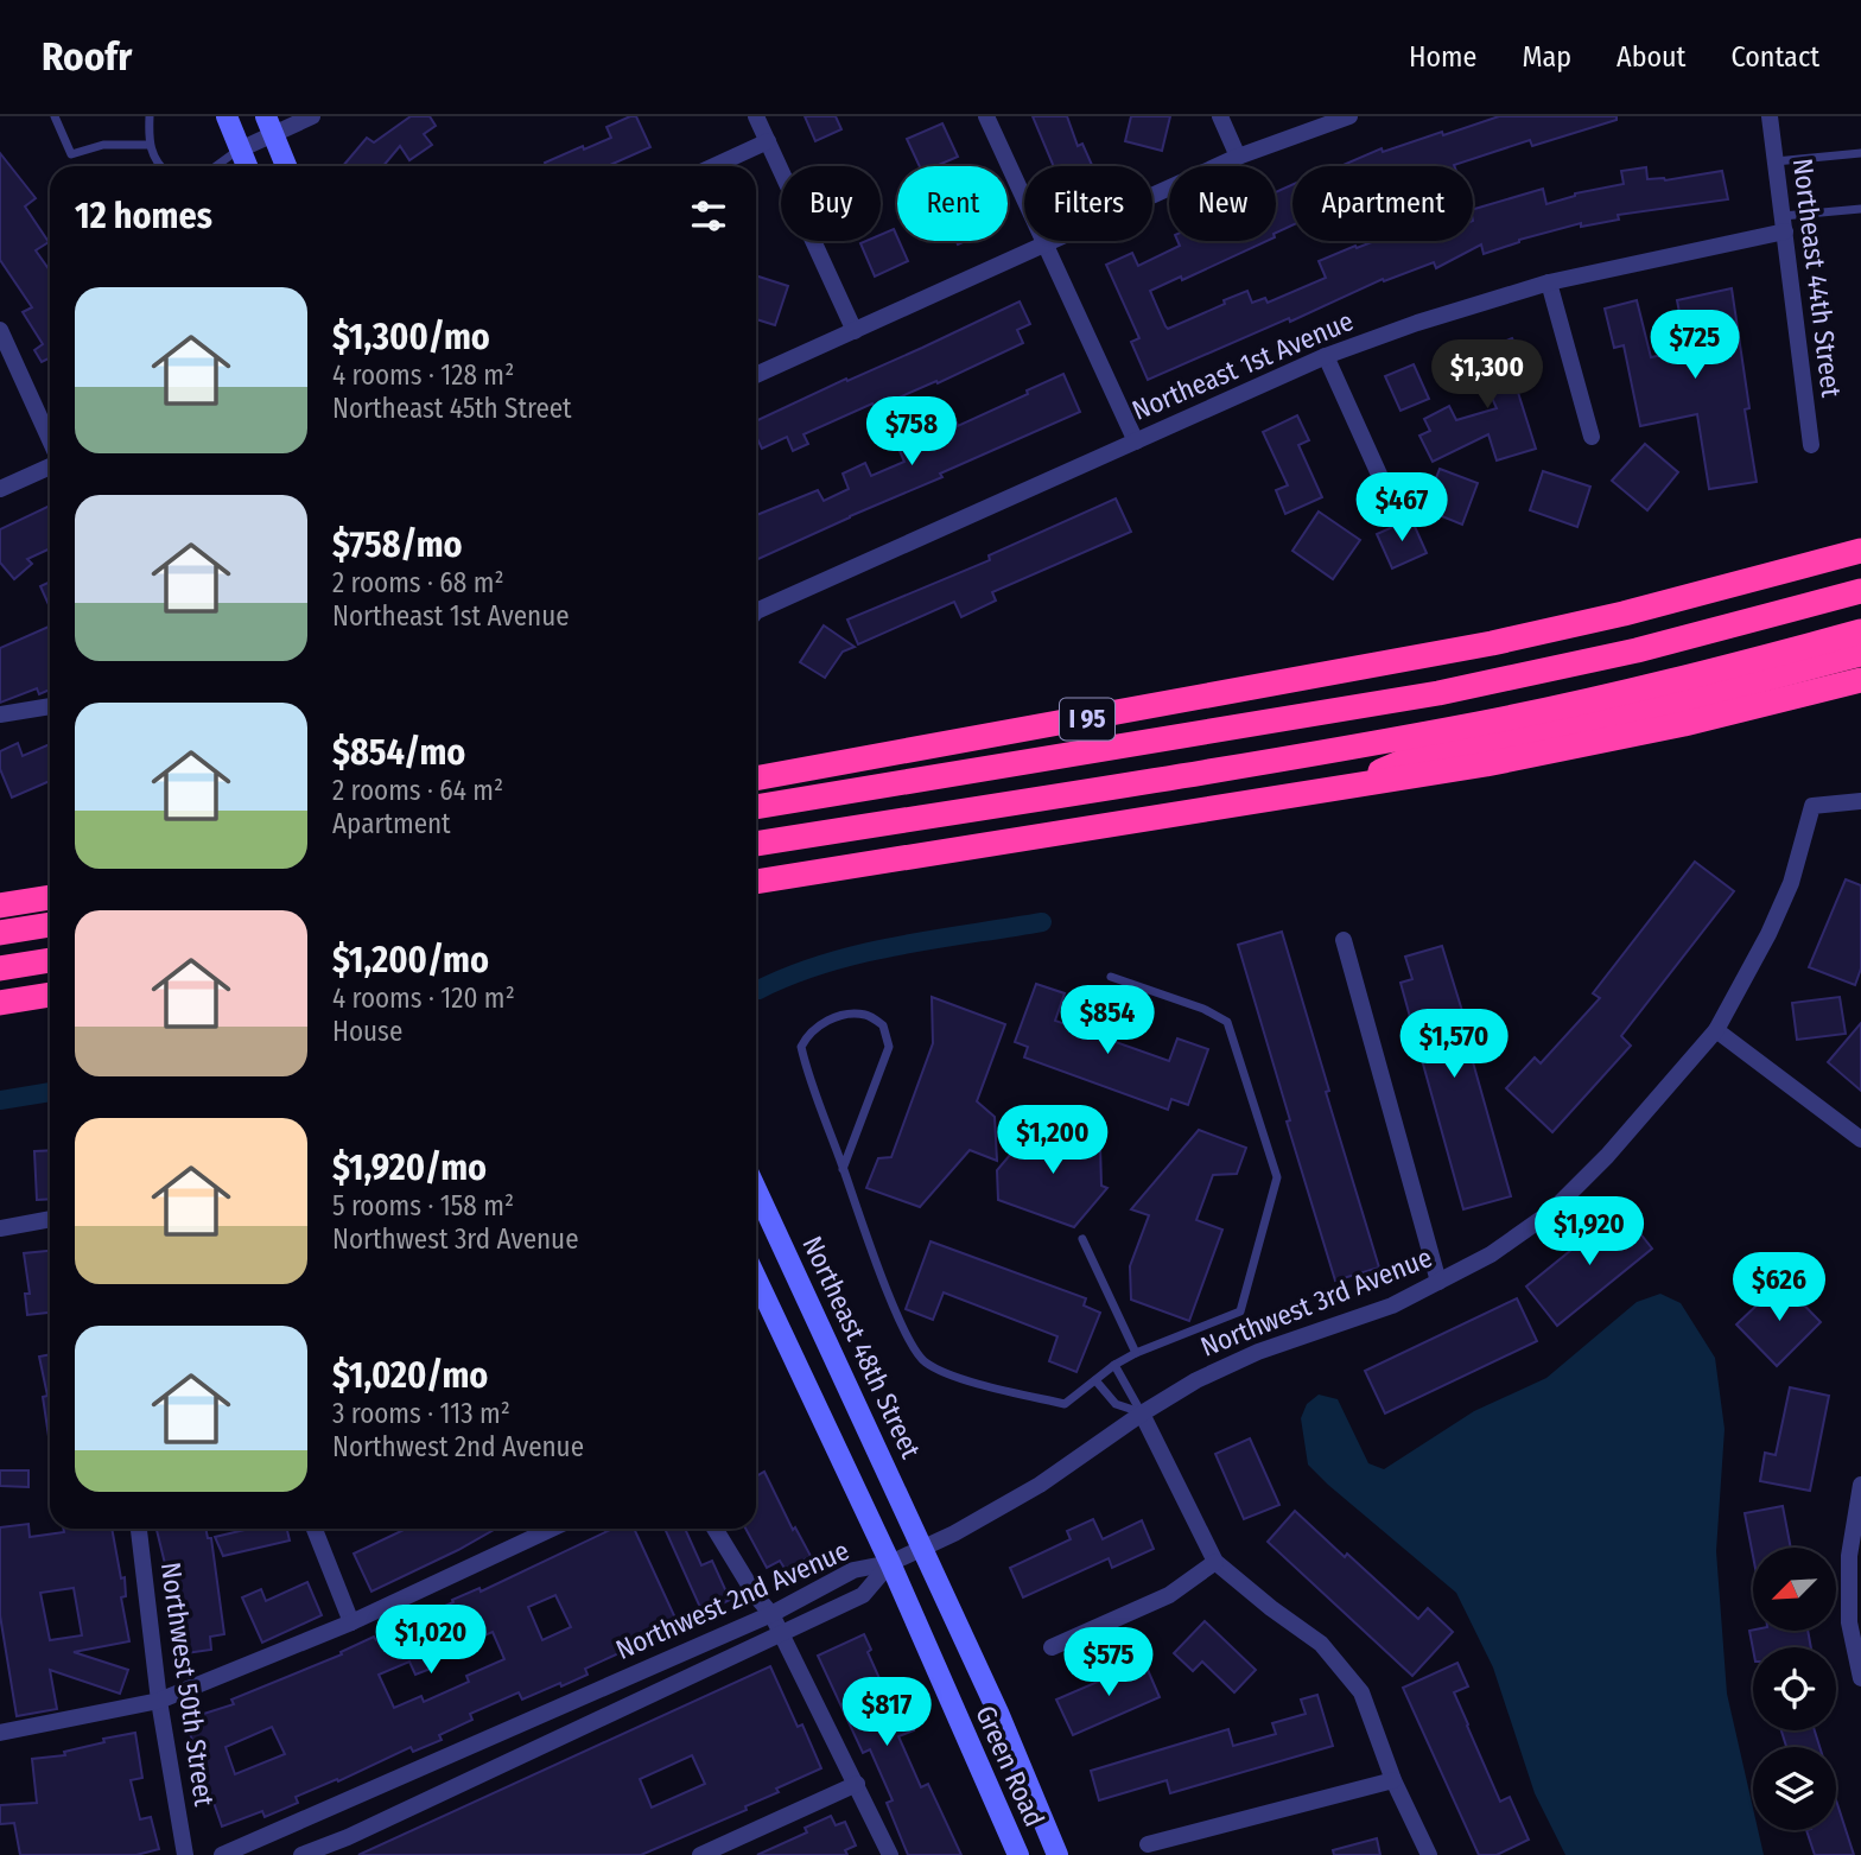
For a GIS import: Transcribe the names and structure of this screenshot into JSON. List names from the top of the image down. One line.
{"streets":{"highway":["I 95"],"main road":["Northeast 48th Street","Green Road"],"street":["Northeast 44th Street","Northeast 1st Avenue","Northwest 3rd Avenue","Northwest 2nd Avenue","Northwest 50th Street"]},"crossings":[["Northeast 44th Street","Northeast 1st Avenue"],["Northwest 3rd Avenue","Northeast 48th Street"],["Northwest 3rd Avenue","Northwest 2nd Avenue"],["Northwest 3rd Avenue","Green Road"],["Northeast 48th Street","Green Road"],["Northwest 2nd Avenue","Green Road"]],"north":"bottom left","page":{"header":"Roofr","nav":["Home","Map","About","Contact"],"chip":["Buy","Rent","Filters","New","Apartment"],"heading":"12 homes","list":[{"name":"$1,300/mo","note":"4 rooms · 128 m² · Northeast 45th Street"},{"name":"$758/mo","note":"2 rooms · 68 m² · Northeast 1st Avenue"},{"name":"$854/mo","note":"2 rooms · 64 m² · Apartment"},{"name":"$1,200/mo","note":"4 rooms · 120 m² · House"},{"name":"$1,920/mo","note":"5 rooms · 158 m² · Northwest 3rd Avenue"},{"name":"$1,020/mo","note":"3 rooms · 113 m² · Northwest 2nd Avenue"}],"price":["$725","$1,300","$758","$467","$854","$1,570","$1,200","$1,920","$626","$1,020","$575","$817"]}}
